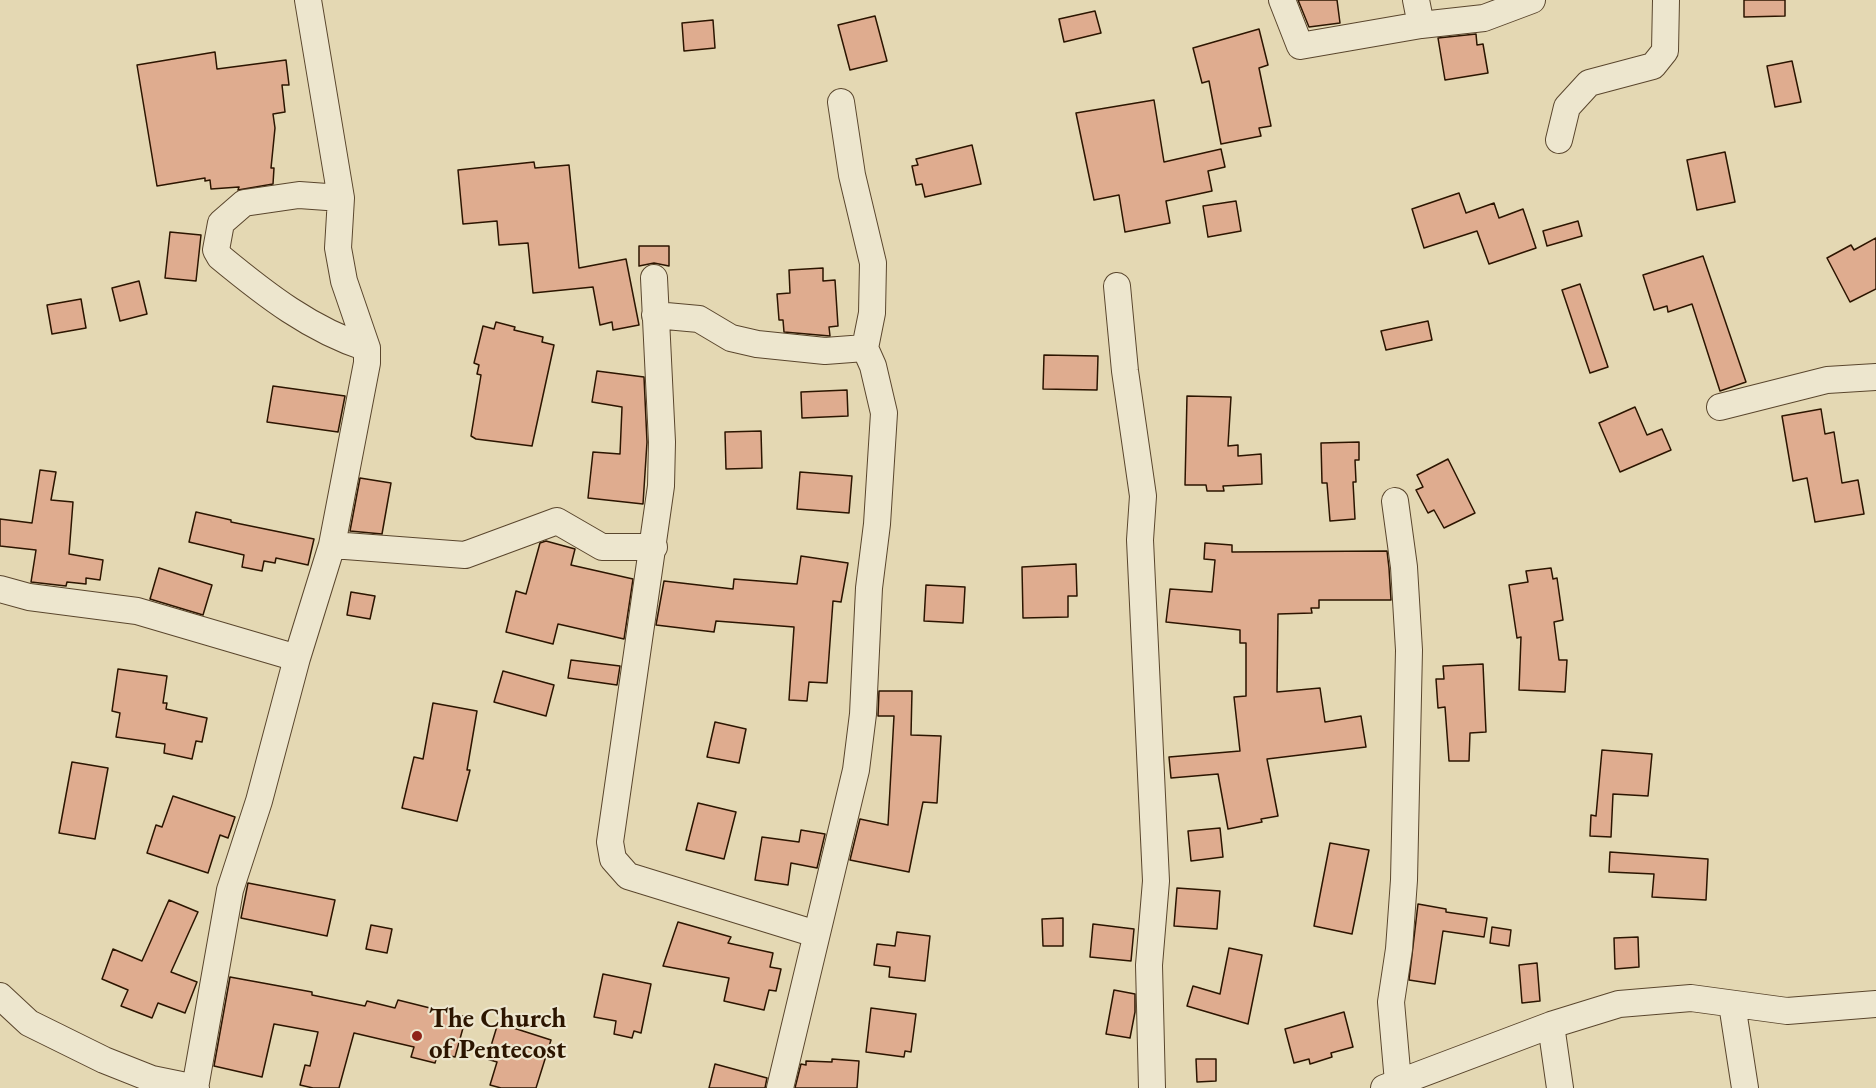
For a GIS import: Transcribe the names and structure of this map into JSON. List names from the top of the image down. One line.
{"places":["The Church of Pentecost"]}
